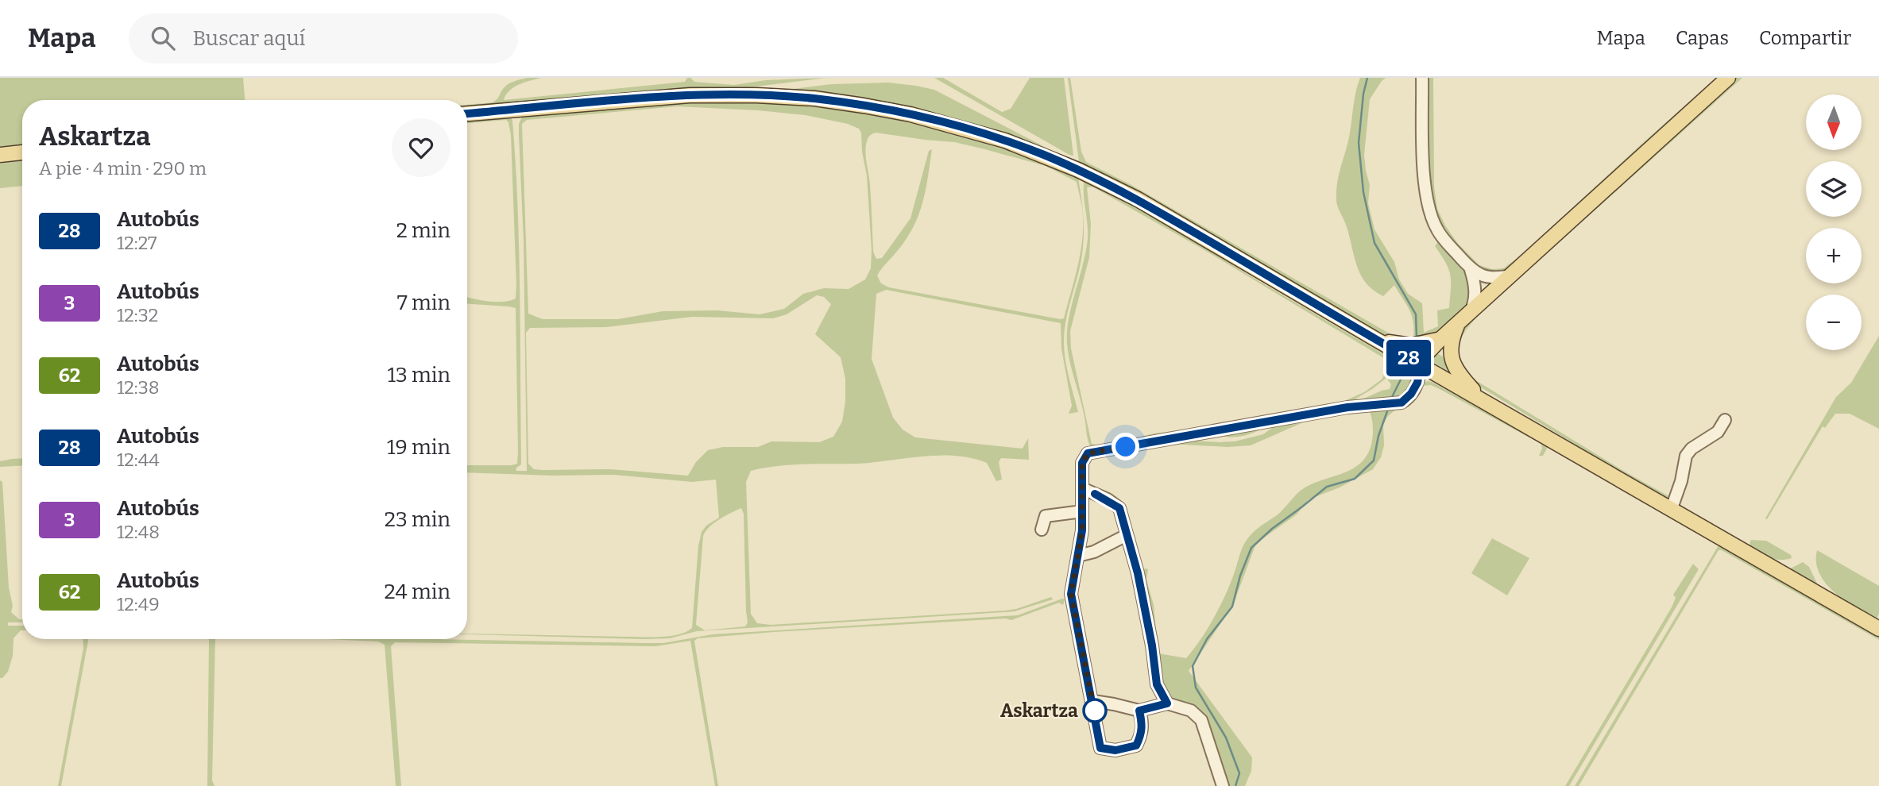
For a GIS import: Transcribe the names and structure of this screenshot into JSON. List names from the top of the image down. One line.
{"places":["Askartza"],"lines":["bus line 28"],"north":"bottom","page":{"header":"Mapa","search":"Buscar aquí","nav":["Mapa","Capas","Compartir"],"on_map":"28","map_buttons":["+","−"],"heading":["Askartza","A pie · 4 min · 290 m"],"list":[{"mark":"28","name":"Autobús","note":"12:27","value":"2 min"},{"mark":"3","name":"Autobús","note":"12:32","value":"7 min"},{"mark":"62","name":"Autobús","note":"12:38","value":"13 min"},{"mark":"28","name":"Autobús","note":"12:44","value":"19 min"},{"mark":"3","name":"Autobús","note":"12:48","value":"23 min"},{"mark":"62","name":"Autobús","note":"12:49","value":"24 min"}]}}
